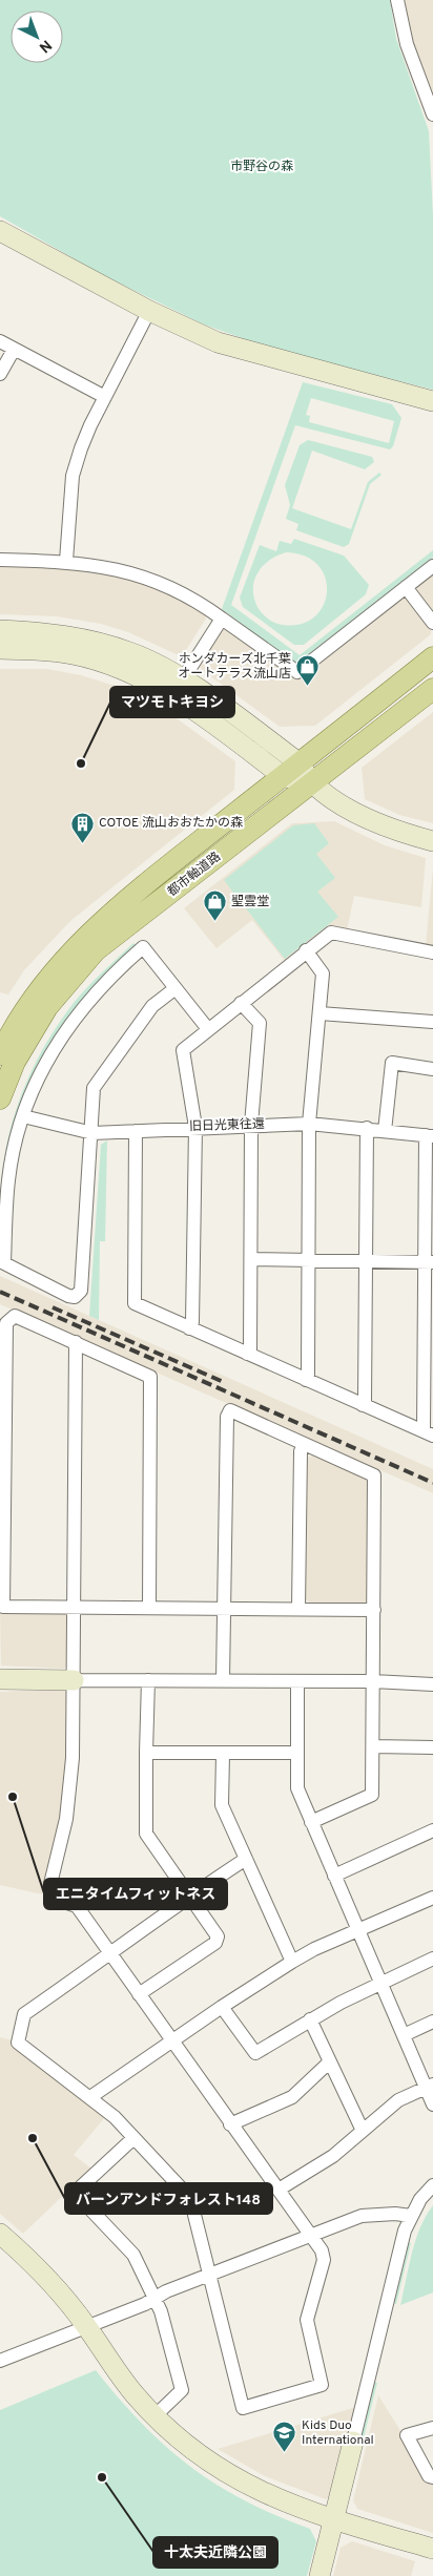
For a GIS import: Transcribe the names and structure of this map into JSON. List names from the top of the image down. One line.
{"streets":{"main road":["都市軸道路"],"street":["旧日光東往還"]},"parks":["市野谷の森"],"places":{"shop":["ホンダカーズ北千葉 オートテラス流山店","聖雲堂"],"other":["マツモトキヨシ","エニタイムフィットネス","バーンアンドフォレスト148","十太夫近隣公園"],"building":["COTOE 流山おおたかの森"],"school or university":["Kids Duo International"]},"north":"bottom right"}
